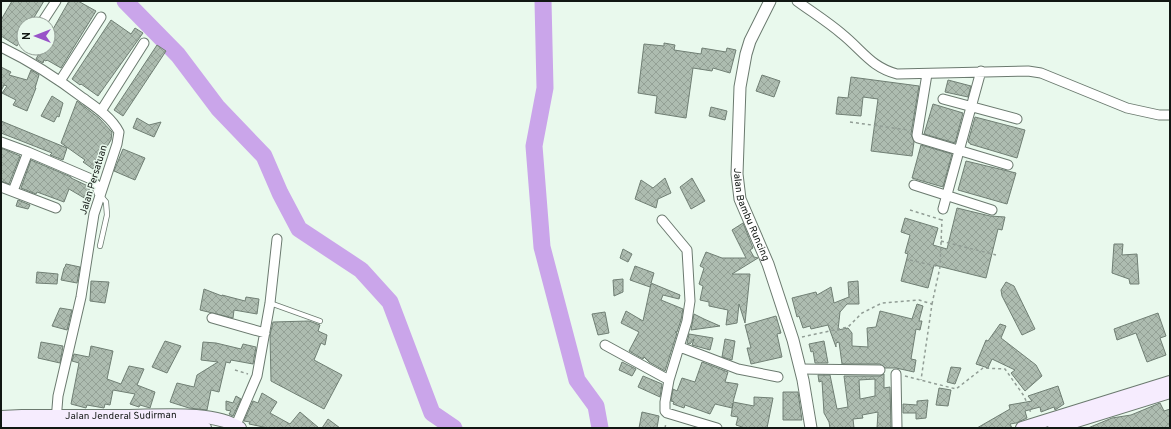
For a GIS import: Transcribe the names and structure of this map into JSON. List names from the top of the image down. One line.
{"streets":{"main road":["Jalan Jenderal Sudirman"],"street":["Jalan Persatuan","Jalan Bambu Runcing"]},"crossings":[["Jalan Persatuan","Jalan Jenderal Sudirman"]],"north":"left"}
